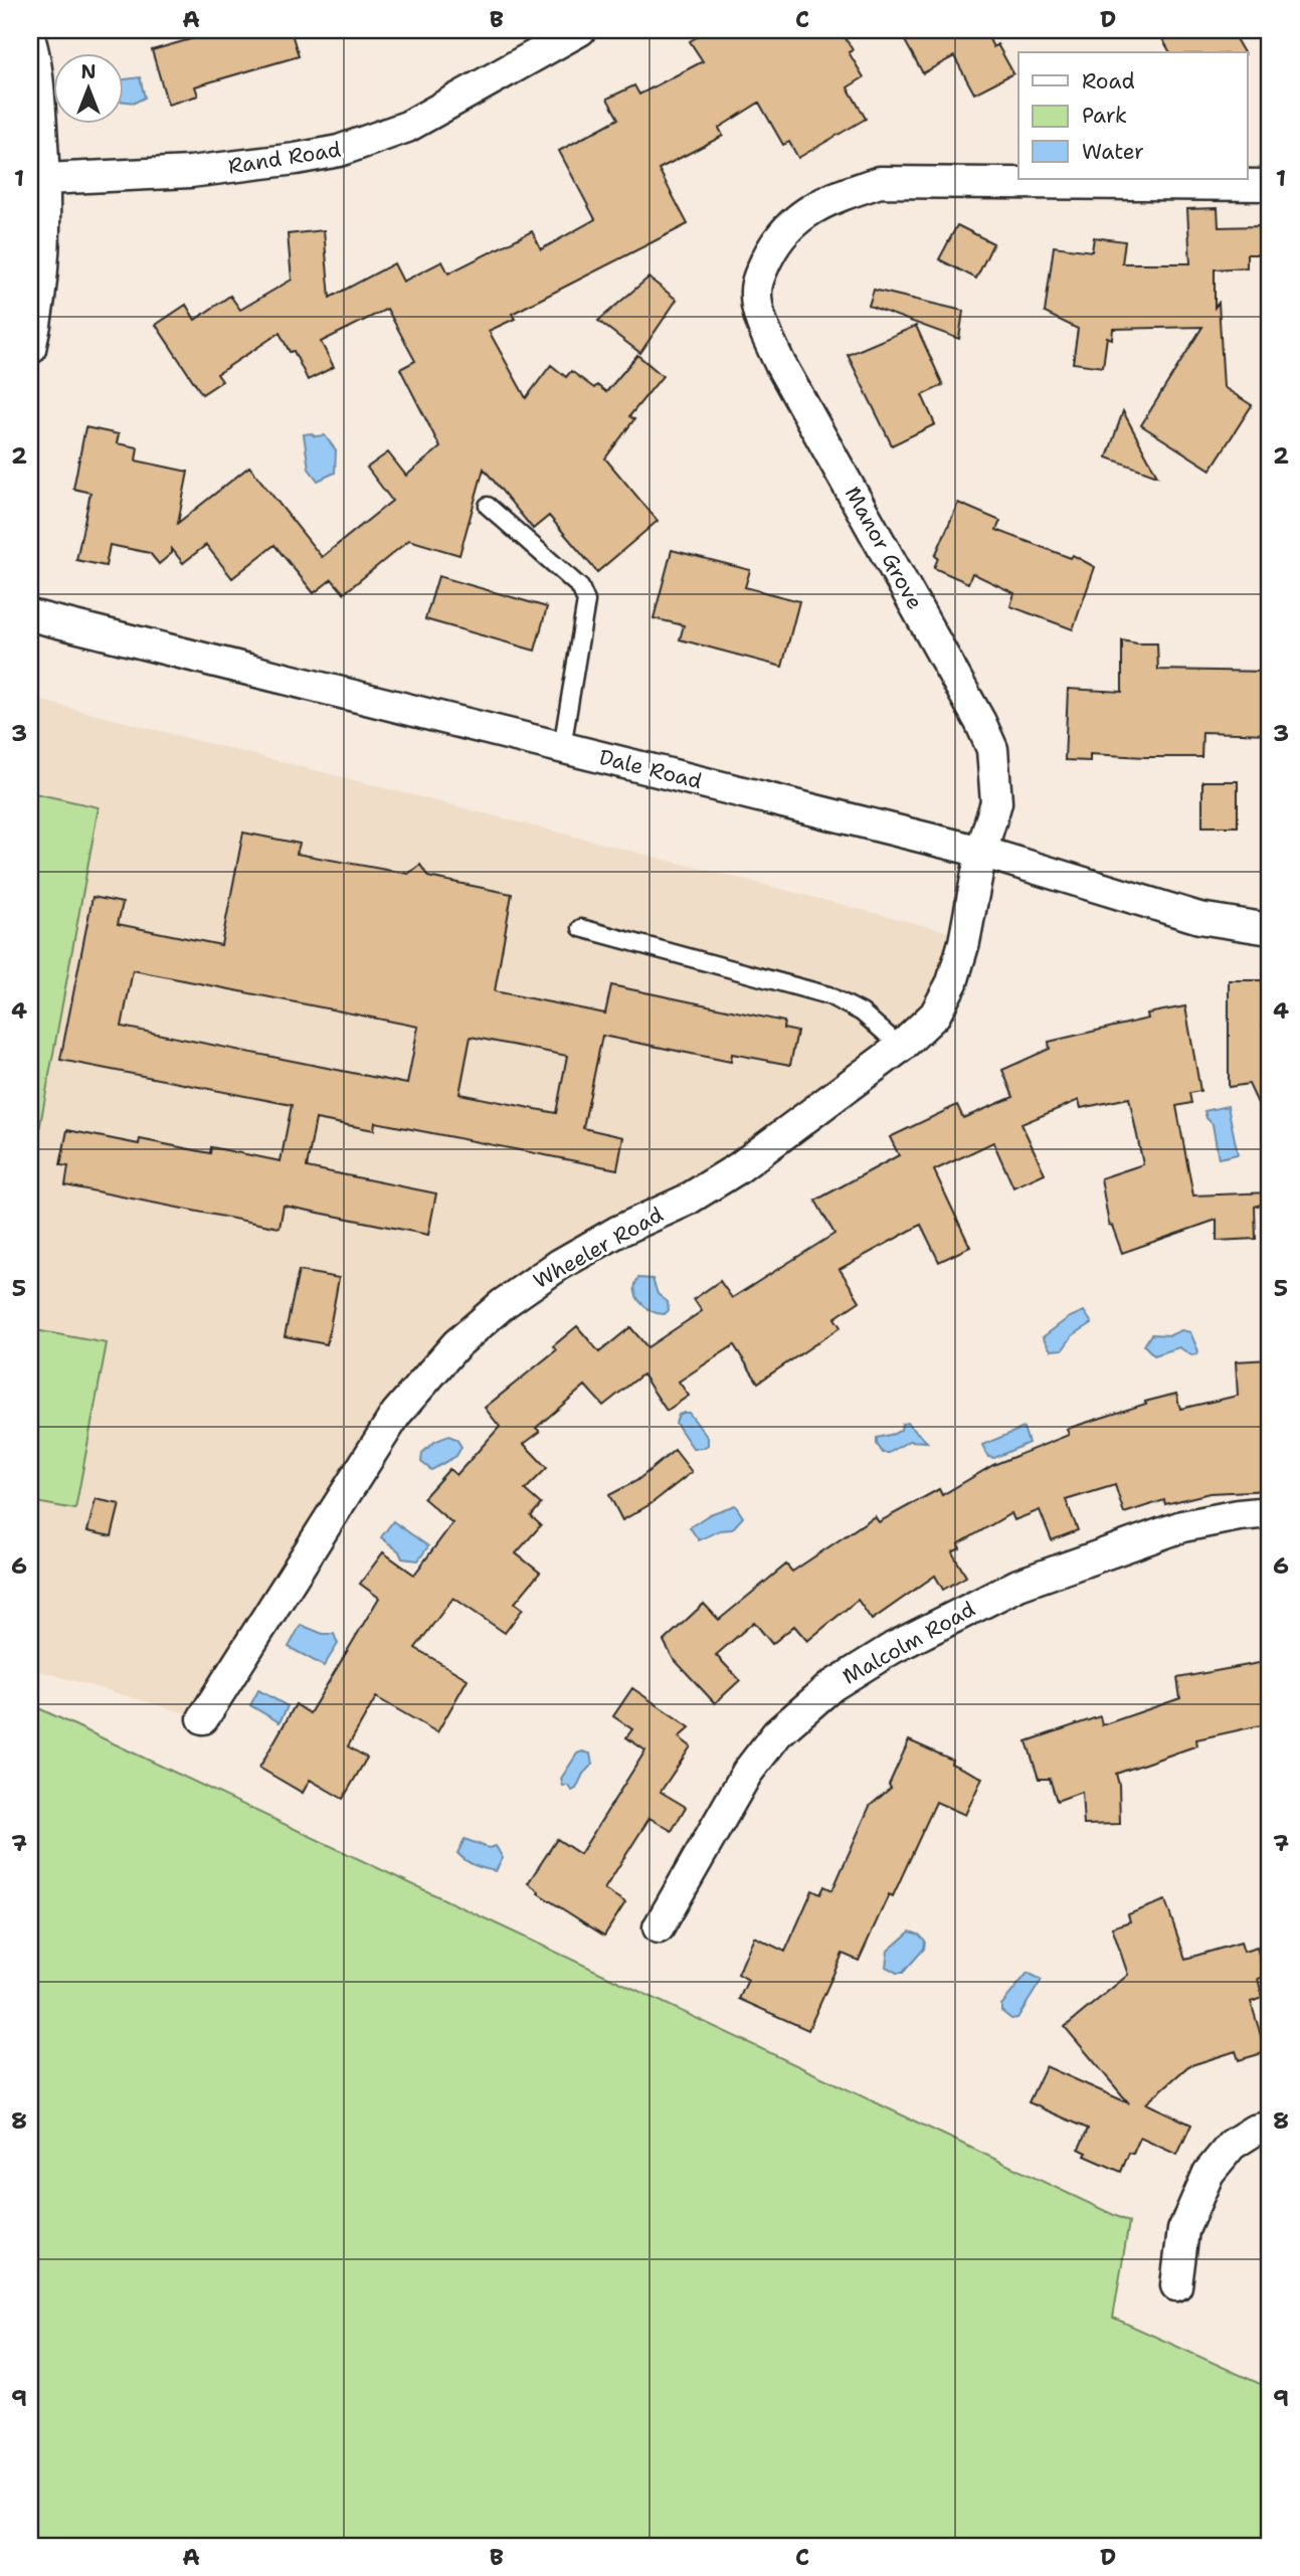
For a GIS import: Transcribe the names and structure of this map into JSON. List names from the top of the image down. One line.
{"streets":{"street":["Rand Road","Manor Grove","Dale Road","Wheeler Road","Malcolm Road"]},"crossings":[["Manor Grove","Dale Road"],["Manor Grove","Wheeler Road"],["Dale Road","Wheeler Road"]],"legend":["Road","Park","Water"],"north":"top","grid":{"columns":["A","B","C","D"],"rows":["1","2","3","4","5","6","7","8","9"]}}
